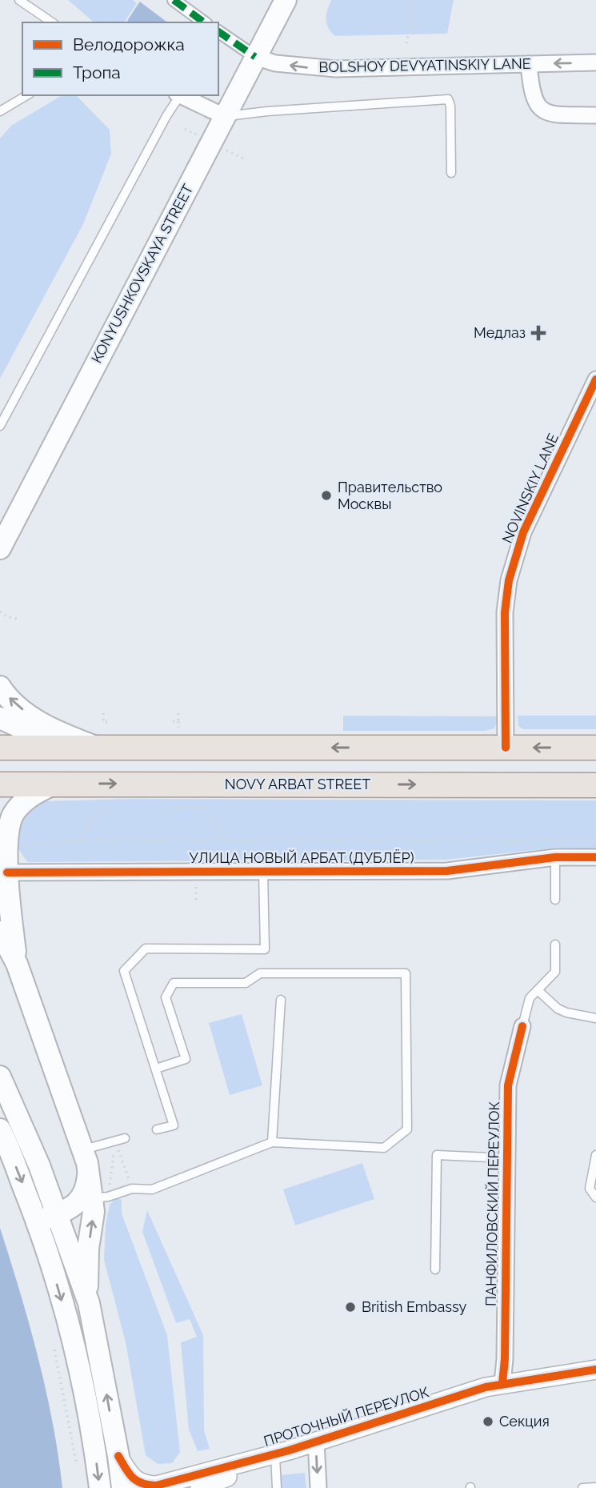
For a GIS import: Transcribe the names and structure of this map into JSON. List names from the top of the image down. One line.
{"streets":{"main road":["KONYUSHKOVSKAYA STREET","NOVY ARBAT STREET"],"street":["BOLSHOY DEVYATINSKIY LANE","NOVINSKIY LANE","УЛИЦА НОВЫЙ АРБАТ (ДУБЛЁР)","ПАНФИЛОВСКИЙ ПЕРЕУЛОК","ПРОТОЧНЫЙ ПЕРЕУЛОК"]},"crossings":[["BOLSHOY DEVYATINSKIY LANE","KONYUSHKOVSKAYA STREET"],["ПАНФИЛОВСКИЙ ПЕРЕУЛОК","ПРОТОЧНЫЙ ПЕРЕУЛОК"]],"one_way":["BOLSHOY DEVYATINSKIY LANE"],"places":{"health":["Медлаз"],"other":["Правительство Москвы","British Embassy","Секция"]},"legend":["Велодорожка","Тропа"]}
